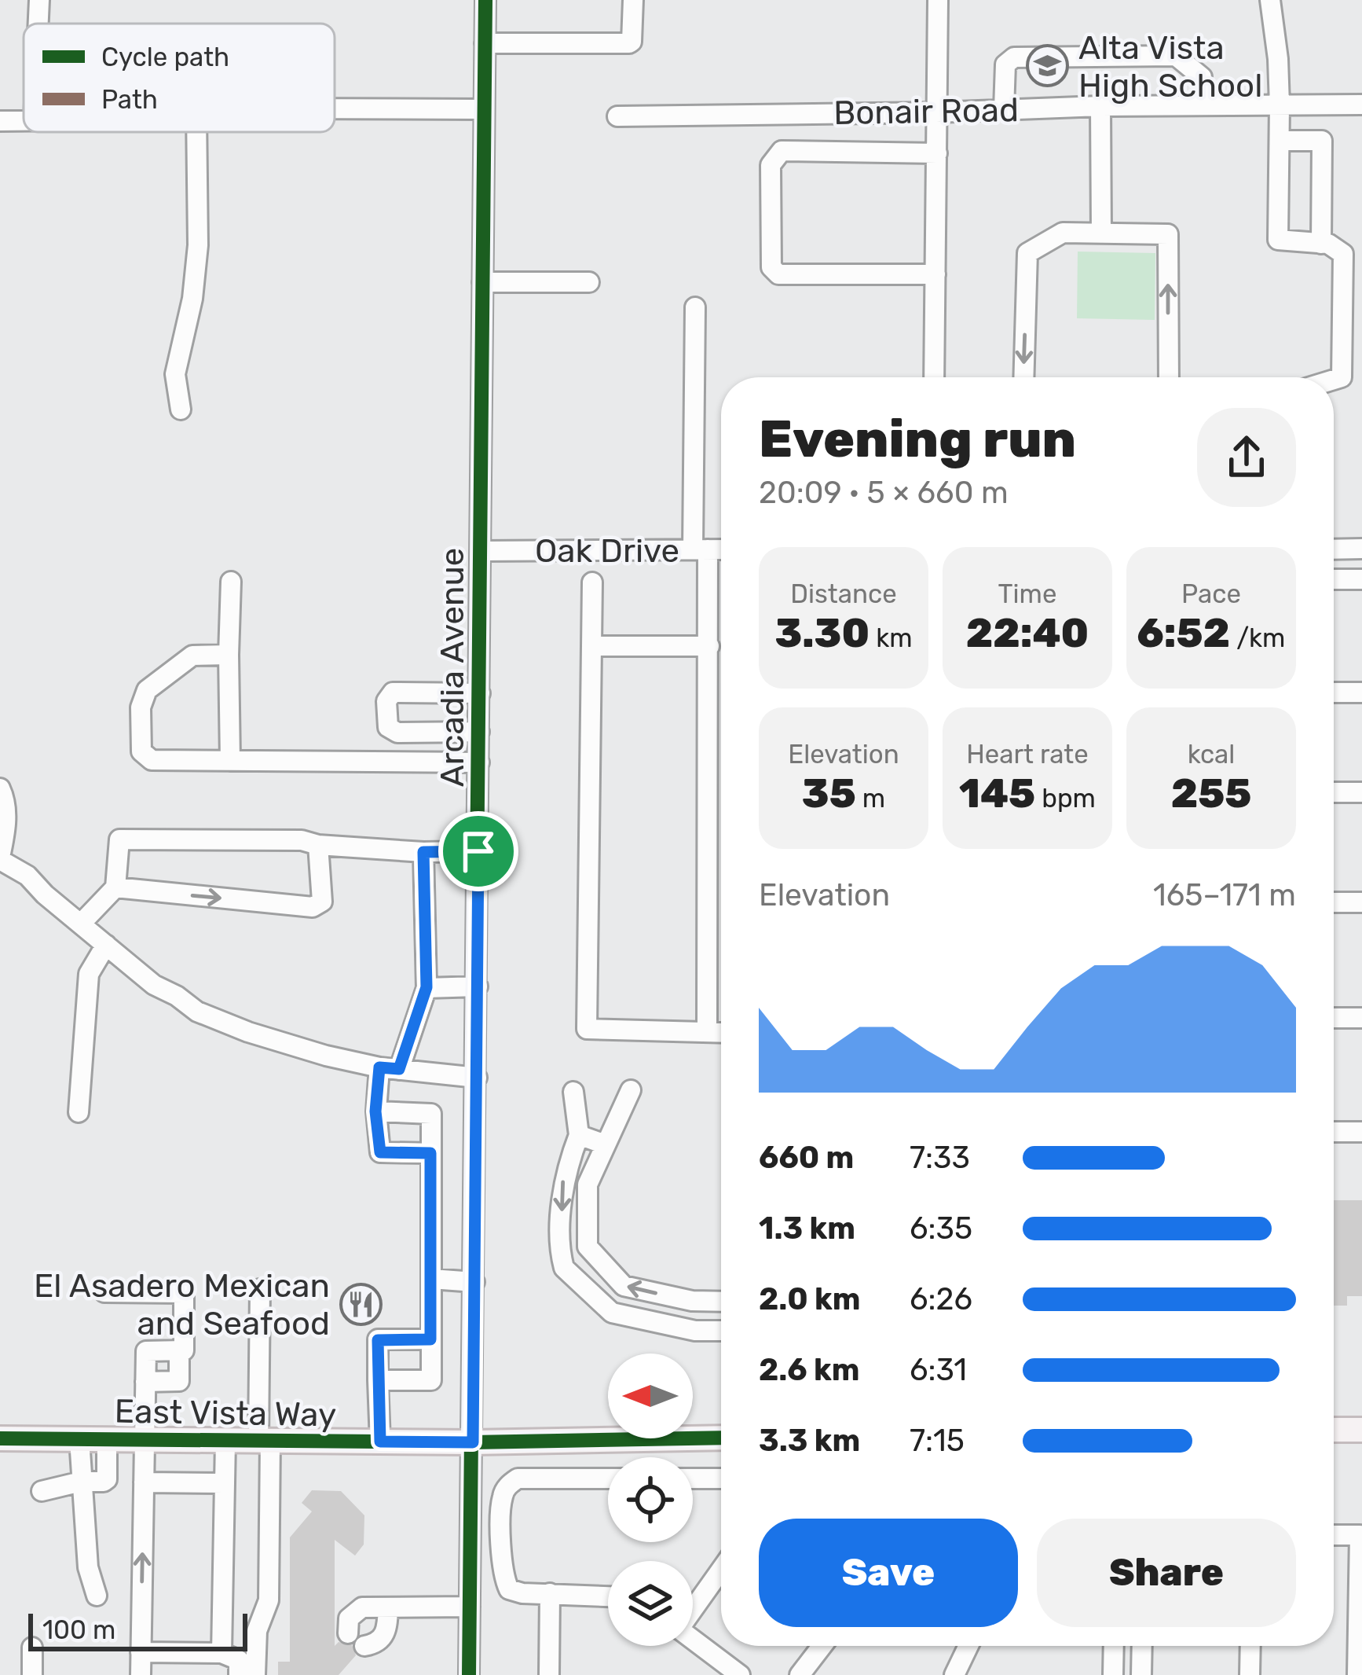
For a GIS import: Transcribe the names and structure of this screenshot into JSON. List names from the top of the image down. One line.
{"streets":{"main road":["East Vista Way"],"street":["Bonair Road","Oak Drive","Arcadia Avenue"]},"crossings":[["Oak Drive","Arcadia Avenue"],["Arcadia Avenue","East Vista Way"]],"places":{"school or university":["Alta Vista High School"],"restaurant":["El Asadero Mexican and Seafood"]},"legend":["Cycle path","Path"],"scale_bar":"100 m","north":"left","page":{"heading":["Evening run","20:09 · 5 × 660 m"],"stats":[["Distance","3.30 km"],["Time","22:40"],["Pace","6:52 /km"],["Elevation","35 m"],["Heart rate","145 bpm"],["kcal","255"]],"chart":["Elevation","165–171 m"],"list":[{"name":"660 m","note":"7:33"},{"name":"1.3 km","note":"6:35"},{"name":"2.0 km","note":"6:26"},{"name":"2.6 km","note":"6:31"},{"name":"3.3 km","note":"7:15"}],"buttons":["Save","Share"],"scale":"100 m"}}
